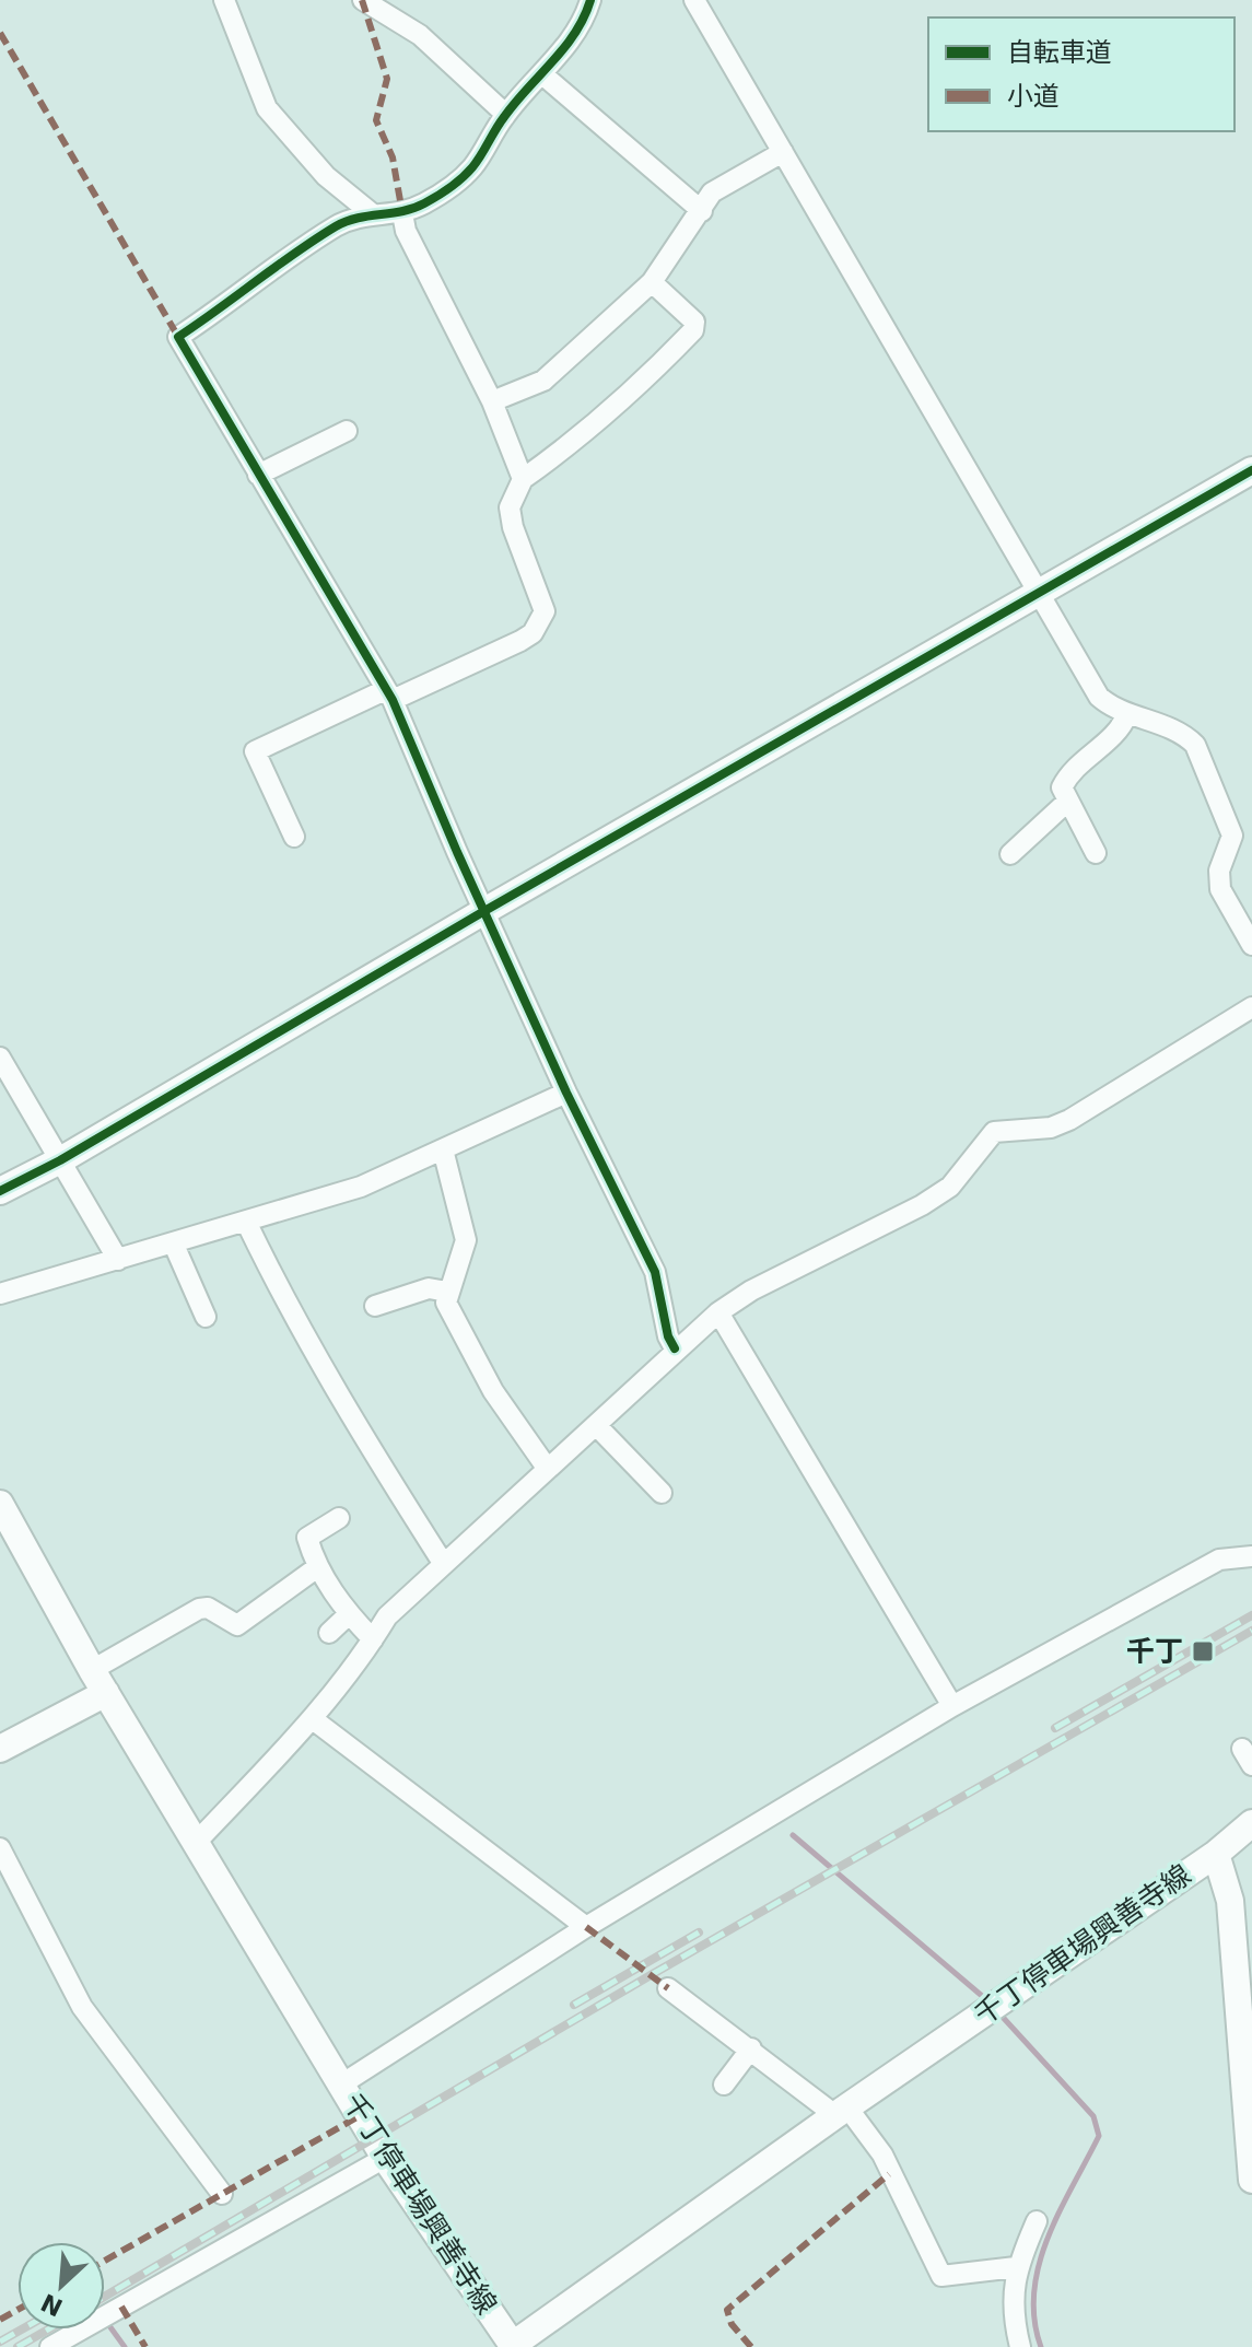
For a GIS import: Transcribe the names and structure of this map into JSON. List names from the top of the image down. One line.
{"streets":{"street":["千丁停車場興善寺線"]},"places":{"transit":["千丁"]},"legend":["自転車道","小道"],"north":"bottom left"}
